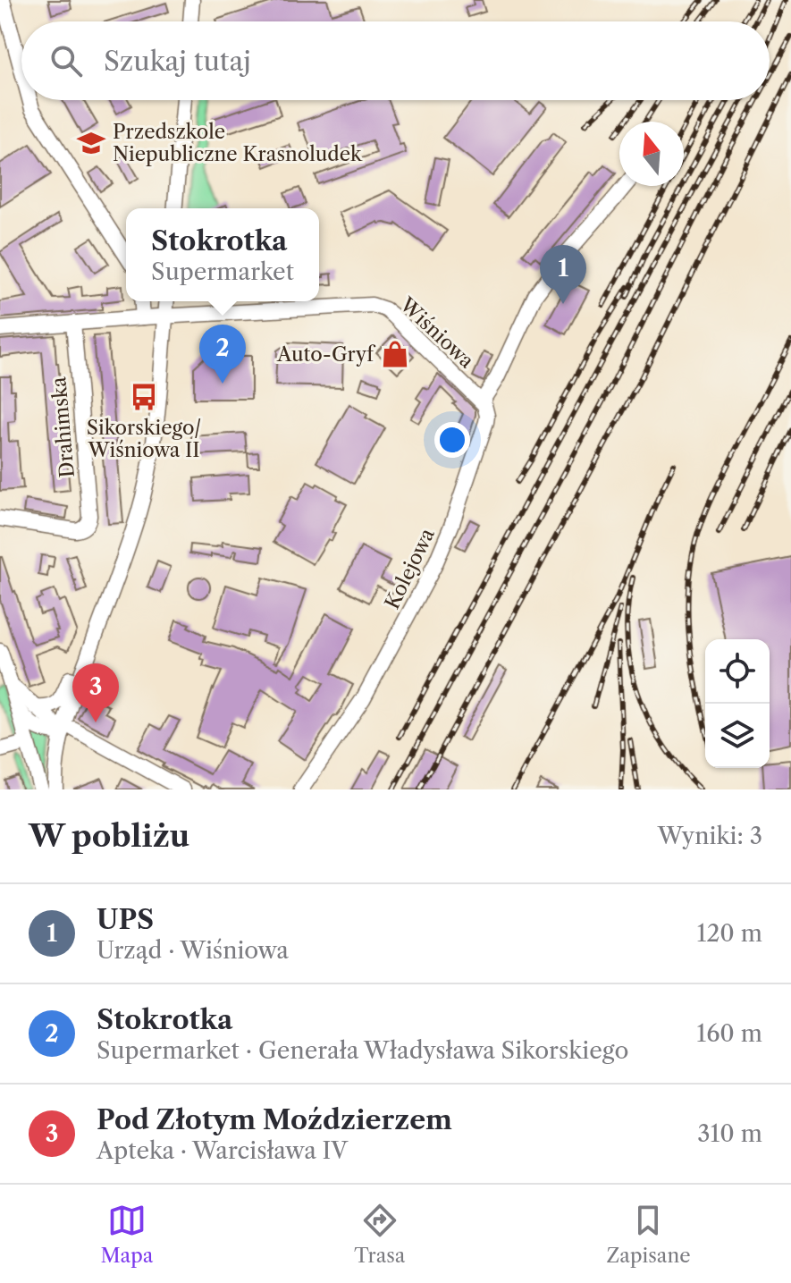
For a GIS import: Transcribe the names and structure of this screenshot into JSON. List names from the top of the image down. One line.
{"streets":{"street":["Wiśniowa","Drahimska","Kolejowa"]},"crossings":[["Wiśniowa","Drahimska"],["Wiśniowa","Kolejowa"]],"places":{"school or university":["Przedszkole Niepubliczne Krasnoludek"],"shop":["Auto-Gryf"],"bus stop":["Sikorskiego/ Wiśniowa II"]},"north":"top","page":{"search":"Szukaj tutaj","popup":["Stokrotka","Supermarket"],"pins":["1","2","3"],"heading":["W pobliżu","Wyniki: 3"],"list":[{"mark":"1","name":"UPS","note":"Urząd · Wiśniowa","value":"120 m"},{"mark":"2","name":"Stokrotka","note":"Supermarket · Generała Władysława Sikorskiego","value":"160 m"},{"mark":"3","name":"Pod Złotym Moździerzem","note":"Apteka · Warcisława IV","value":"310 m"}],"nav":["Mapa","Trasa","Zapisane"]}}
